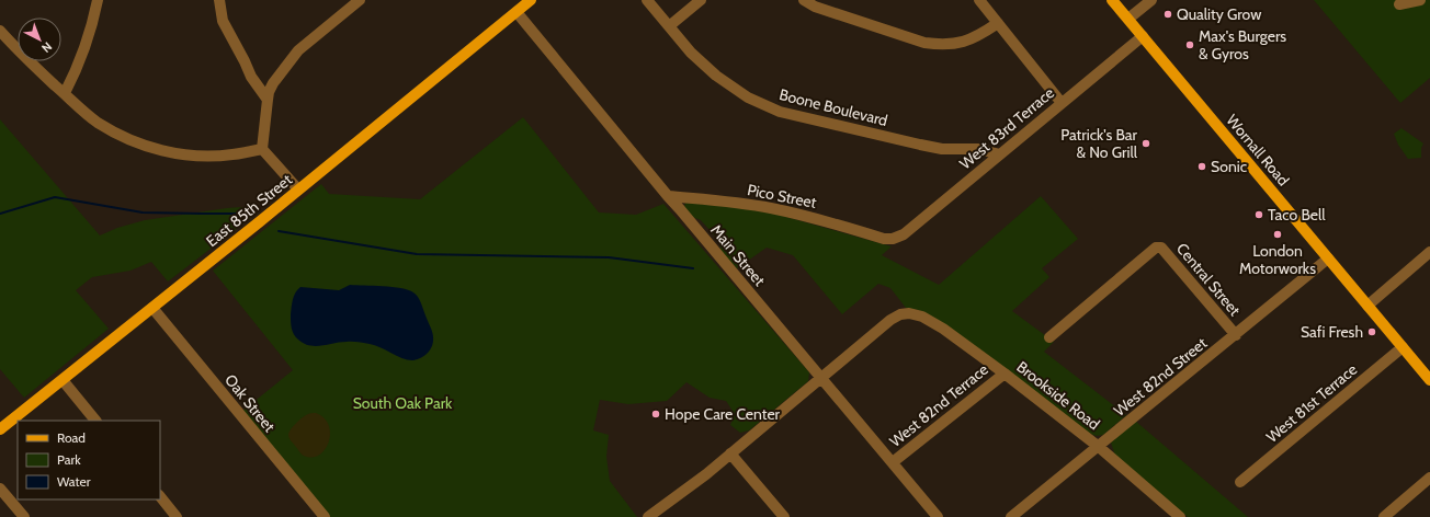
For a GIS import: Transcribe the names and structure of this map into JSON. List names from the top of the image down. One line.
{"streets":{"main road":["Wornall Road","East 85th Street"],"street":["Boone Boulevard","West 83rd Terrace","Pico Street","Main Street","Central Street","West 82nd Street","Brookside Road","Oak Street","West 81st Terrace","West 82nd Terrace"]},"crossings":[["Boone Boulevard","West 83rd Terrace"],["West 83rd Terrace","Wornall Road"],["West 83rd Terrace","Pico Street"],["Wornall Road","West 82nd Street"],["Wornall Road","West 81st Terrace"],["Pico Street","Main Street"],["East 85th Street","Main Street"],["East 85th Street","Oak Street"],["Main Street","Brookside Road"],["Main Street","West 82nd Terrace"],["Central Street","West 82nd Street"],["West 82nd Street","Brookside Road"],["Brookside Road","West 82nd Terrace"]],"parks":["South Oak Park"],"places":["Quality Grow","Max's Burgers & Gyros","Patrick's Bar & No Grill","Sonic","Taco Bell","London Motorworks","Safi Fresh","Hope Care Center"],"legend":["Road","Park","Water"],"north":"bottom right"}
